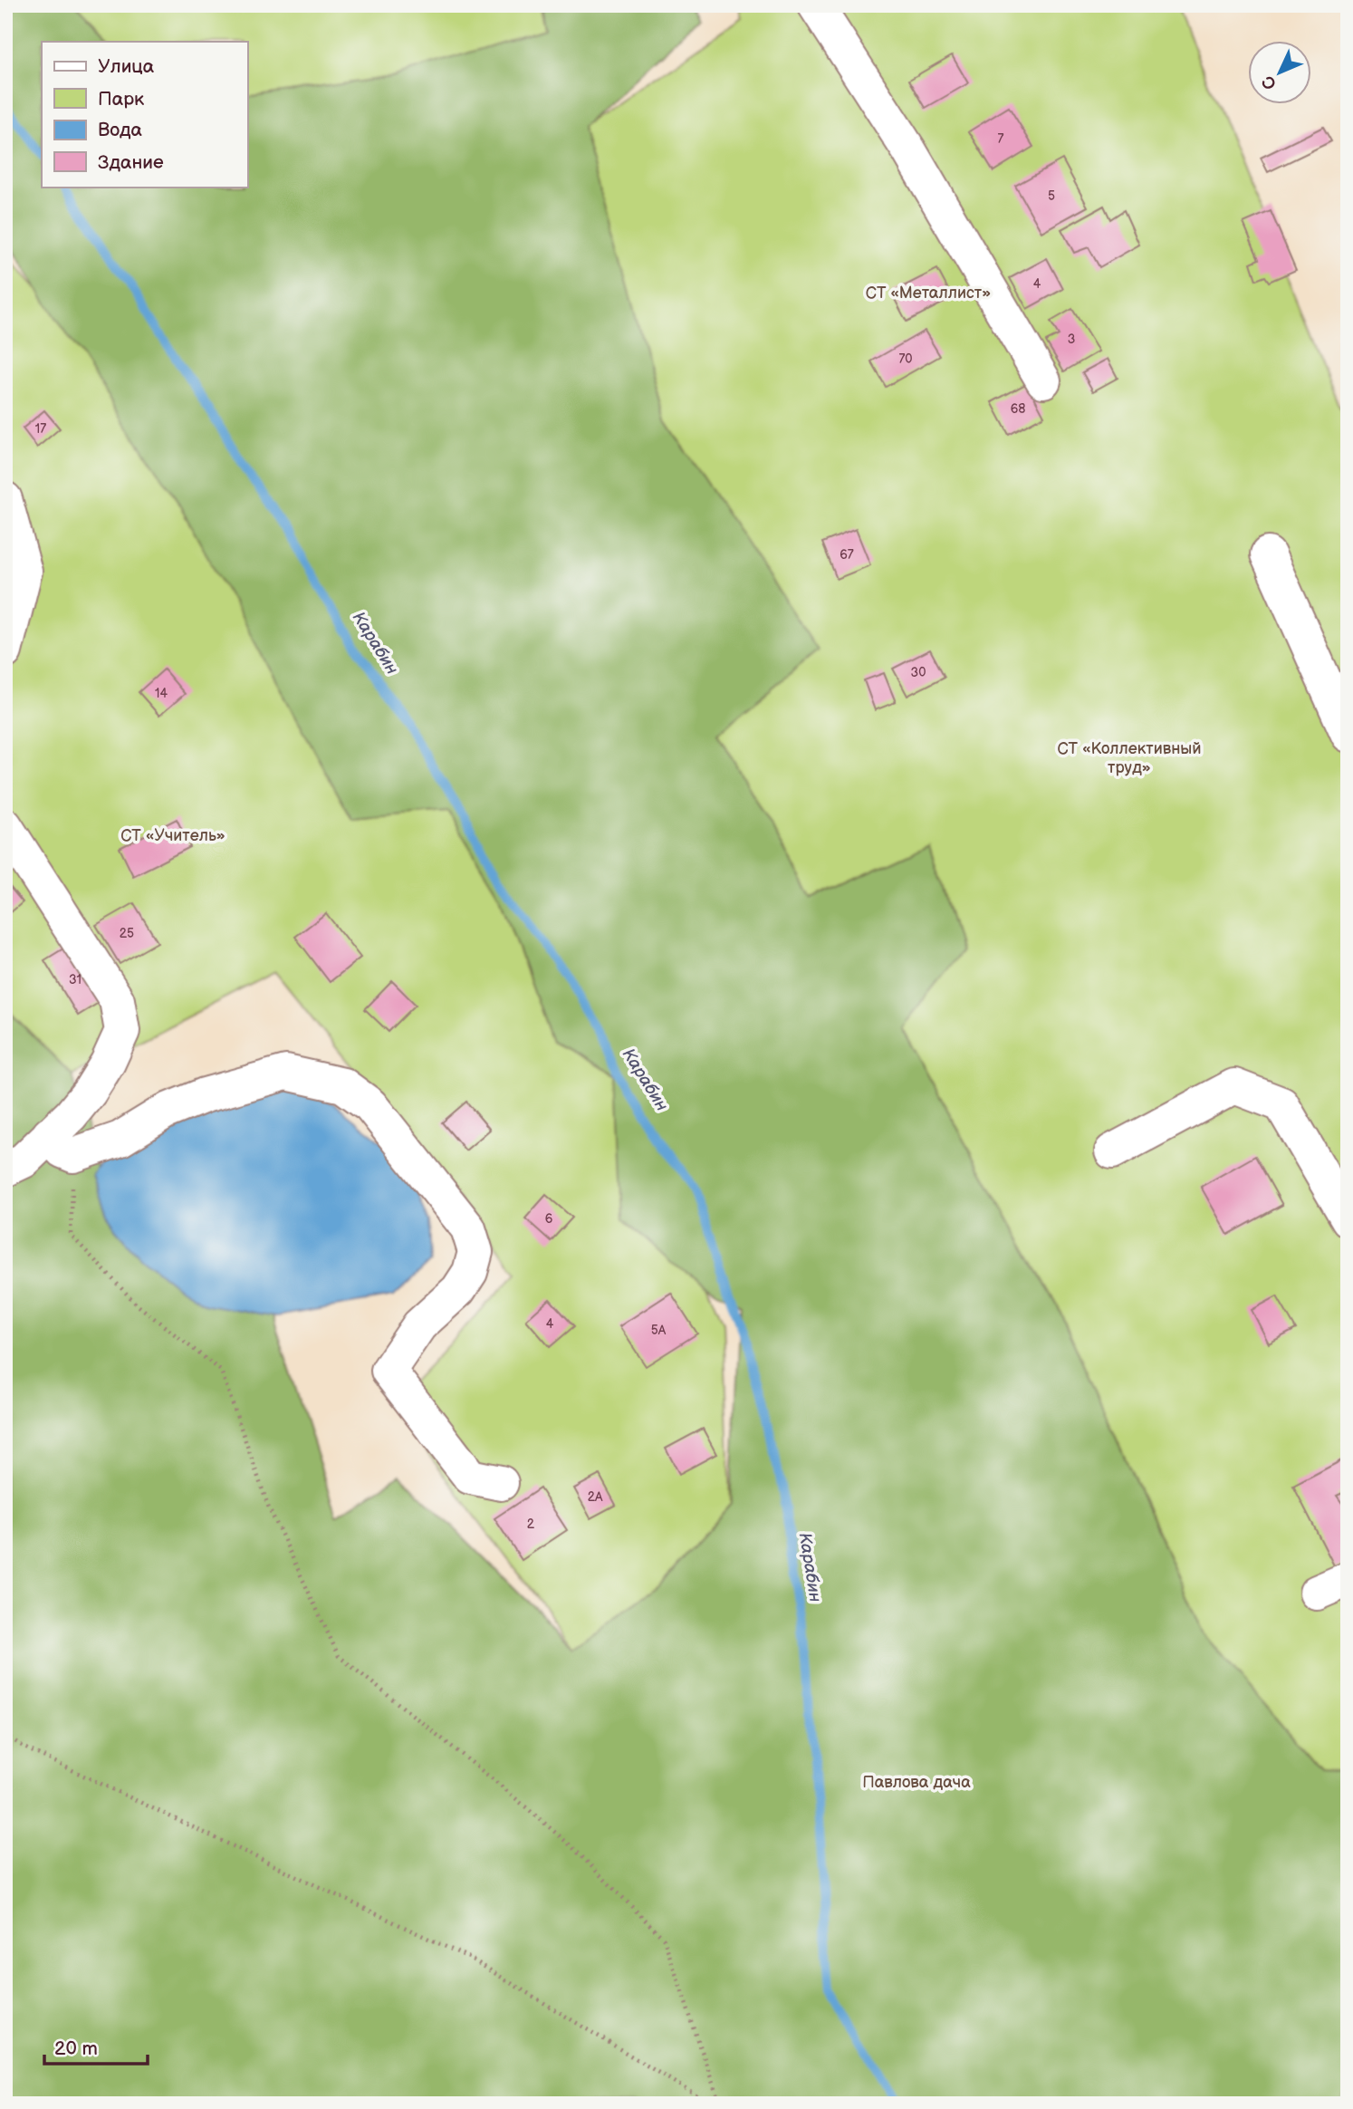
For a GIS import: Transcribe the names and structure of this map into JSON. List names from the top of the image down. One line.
{"water":["Карабин"],"parks":["СТ «Металлист»","СТ «Коллективный труд»","СТ «Учитель»","Павлова дача"],"house_numbers":["7","5","4","3","70","68","17","67","30","14","25","31","6","4","5А","2А","2"],"legend":["Улица","Парк","Вода","Здание"],"scale_bar":"20 m","north":"bottom left"}
